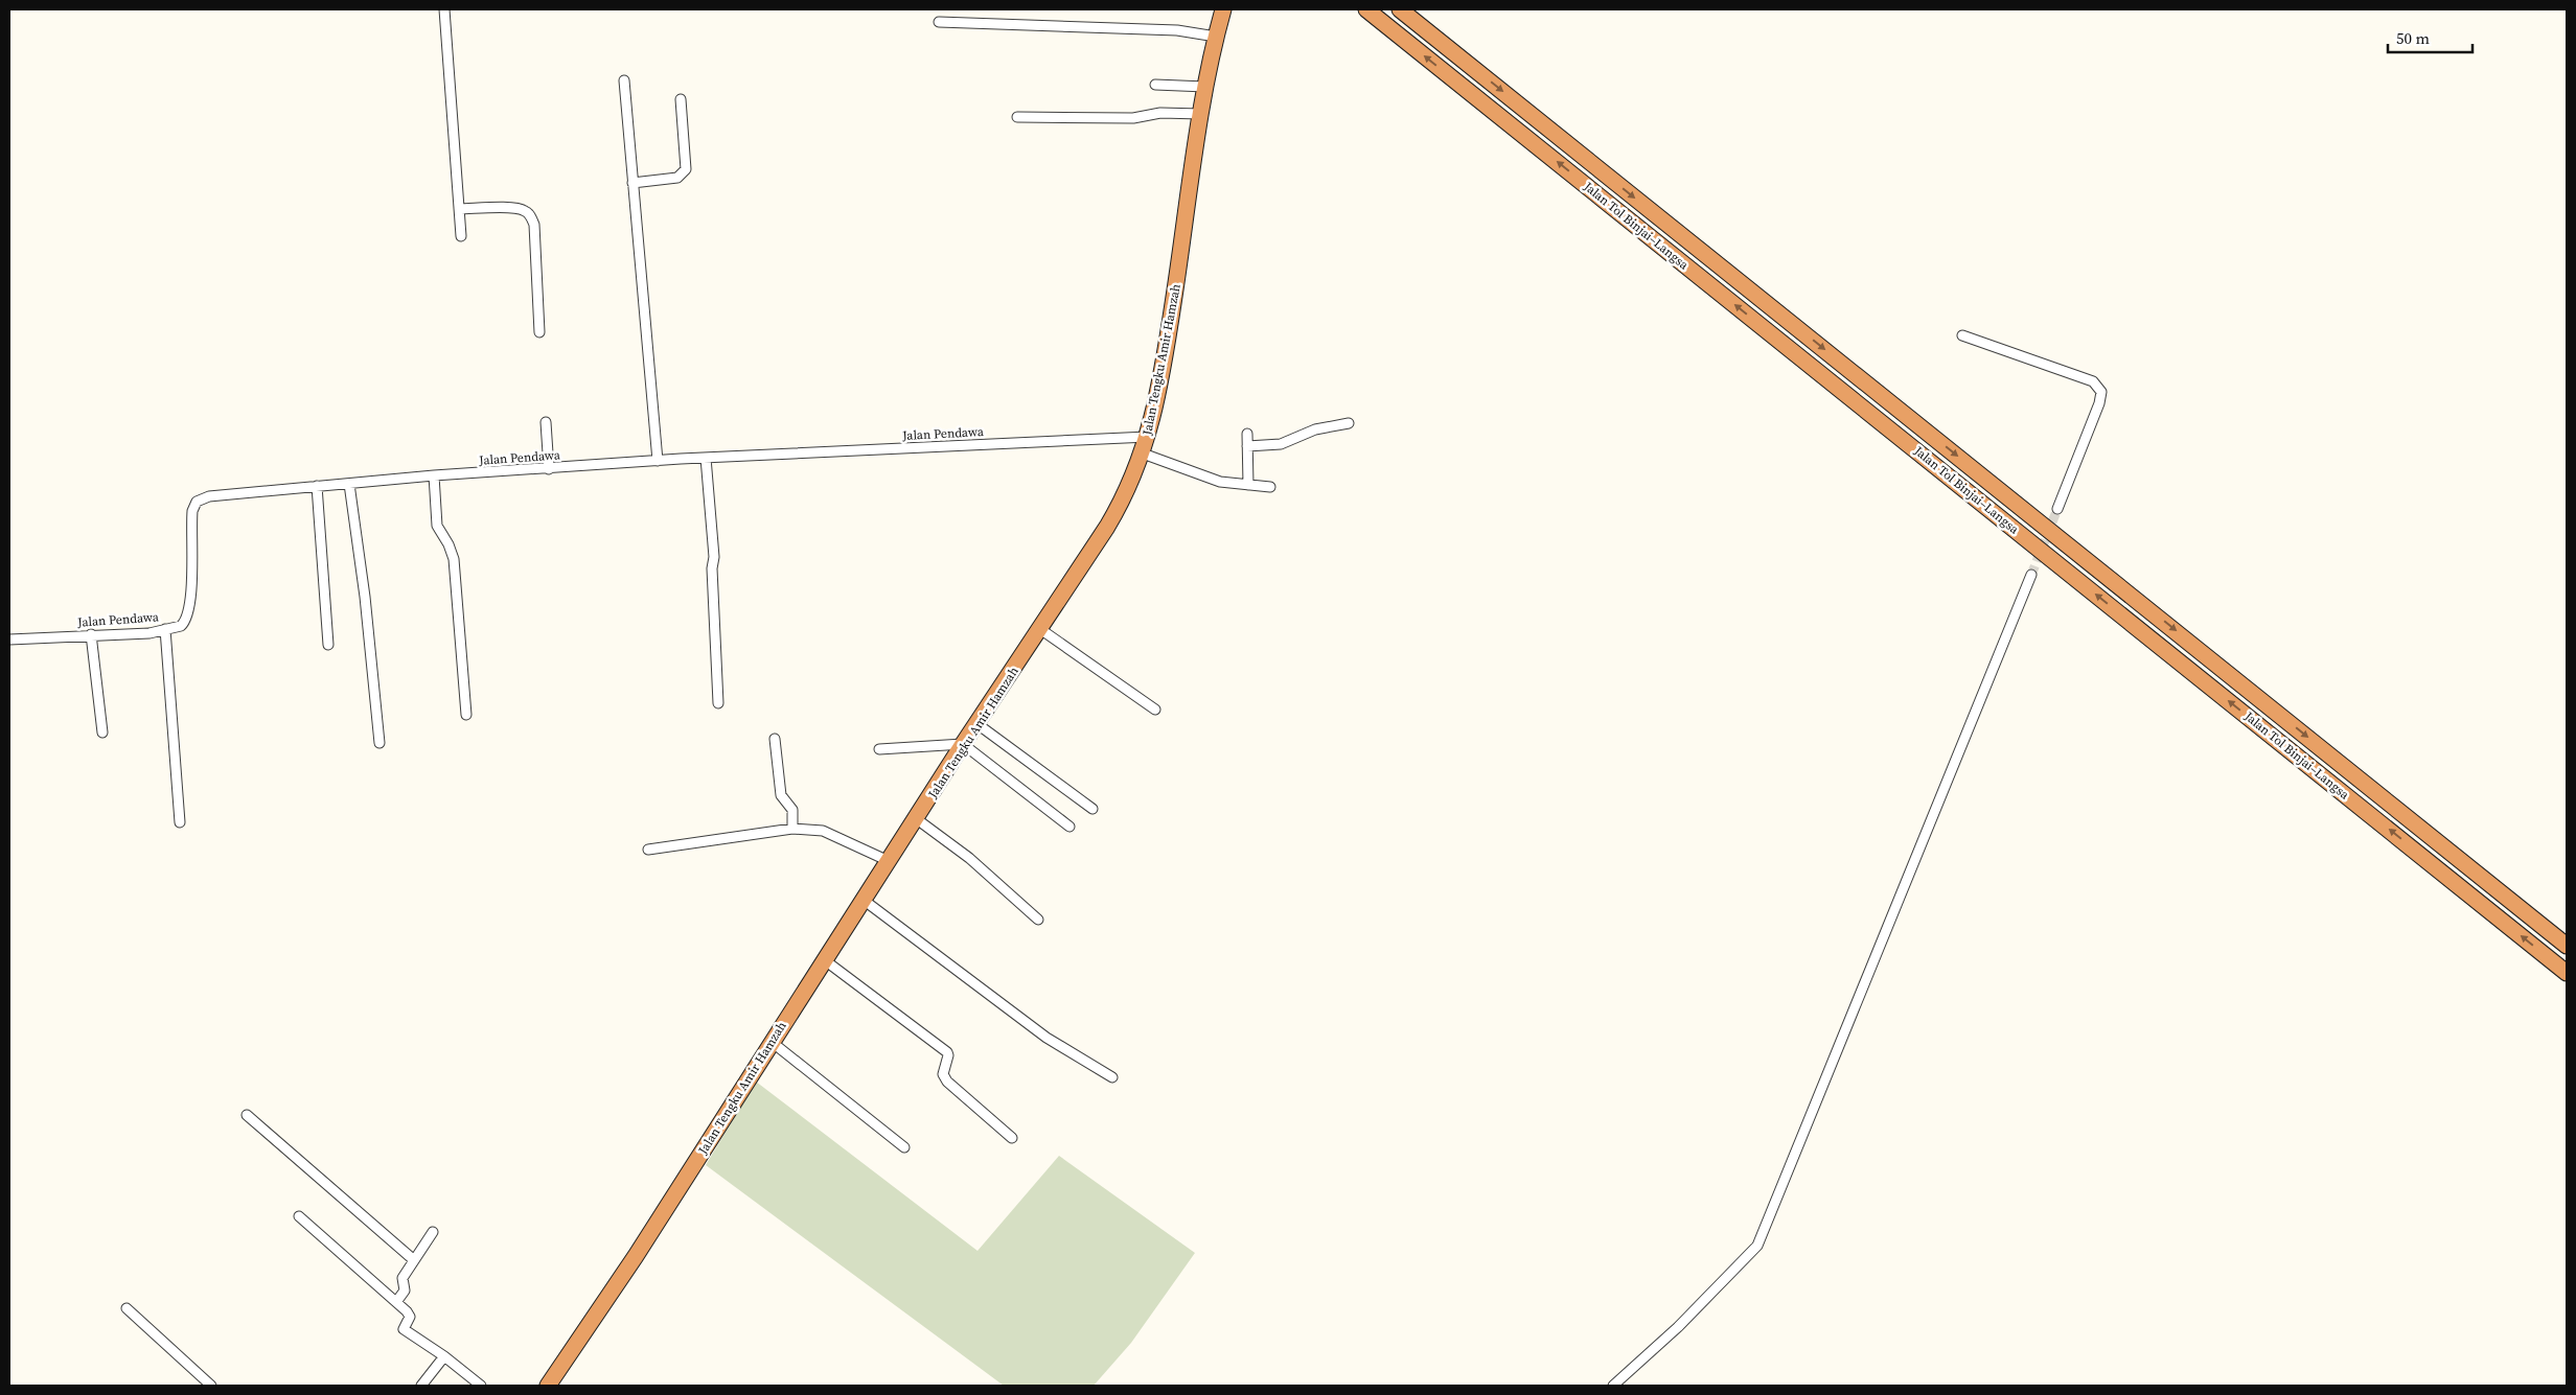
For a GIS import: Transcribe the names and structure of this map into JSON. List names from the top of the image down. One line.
{"streets":{"highway":["Jalan Tol Binjai–Langsa","Jalan Tengku Amir Hamzah"],"street":["Jalan Pendawa"]},"crossings":[["Jalan Tengku Amir Hamzah","Jalan Pendawa"]],"scale_bar":"50 m"}
